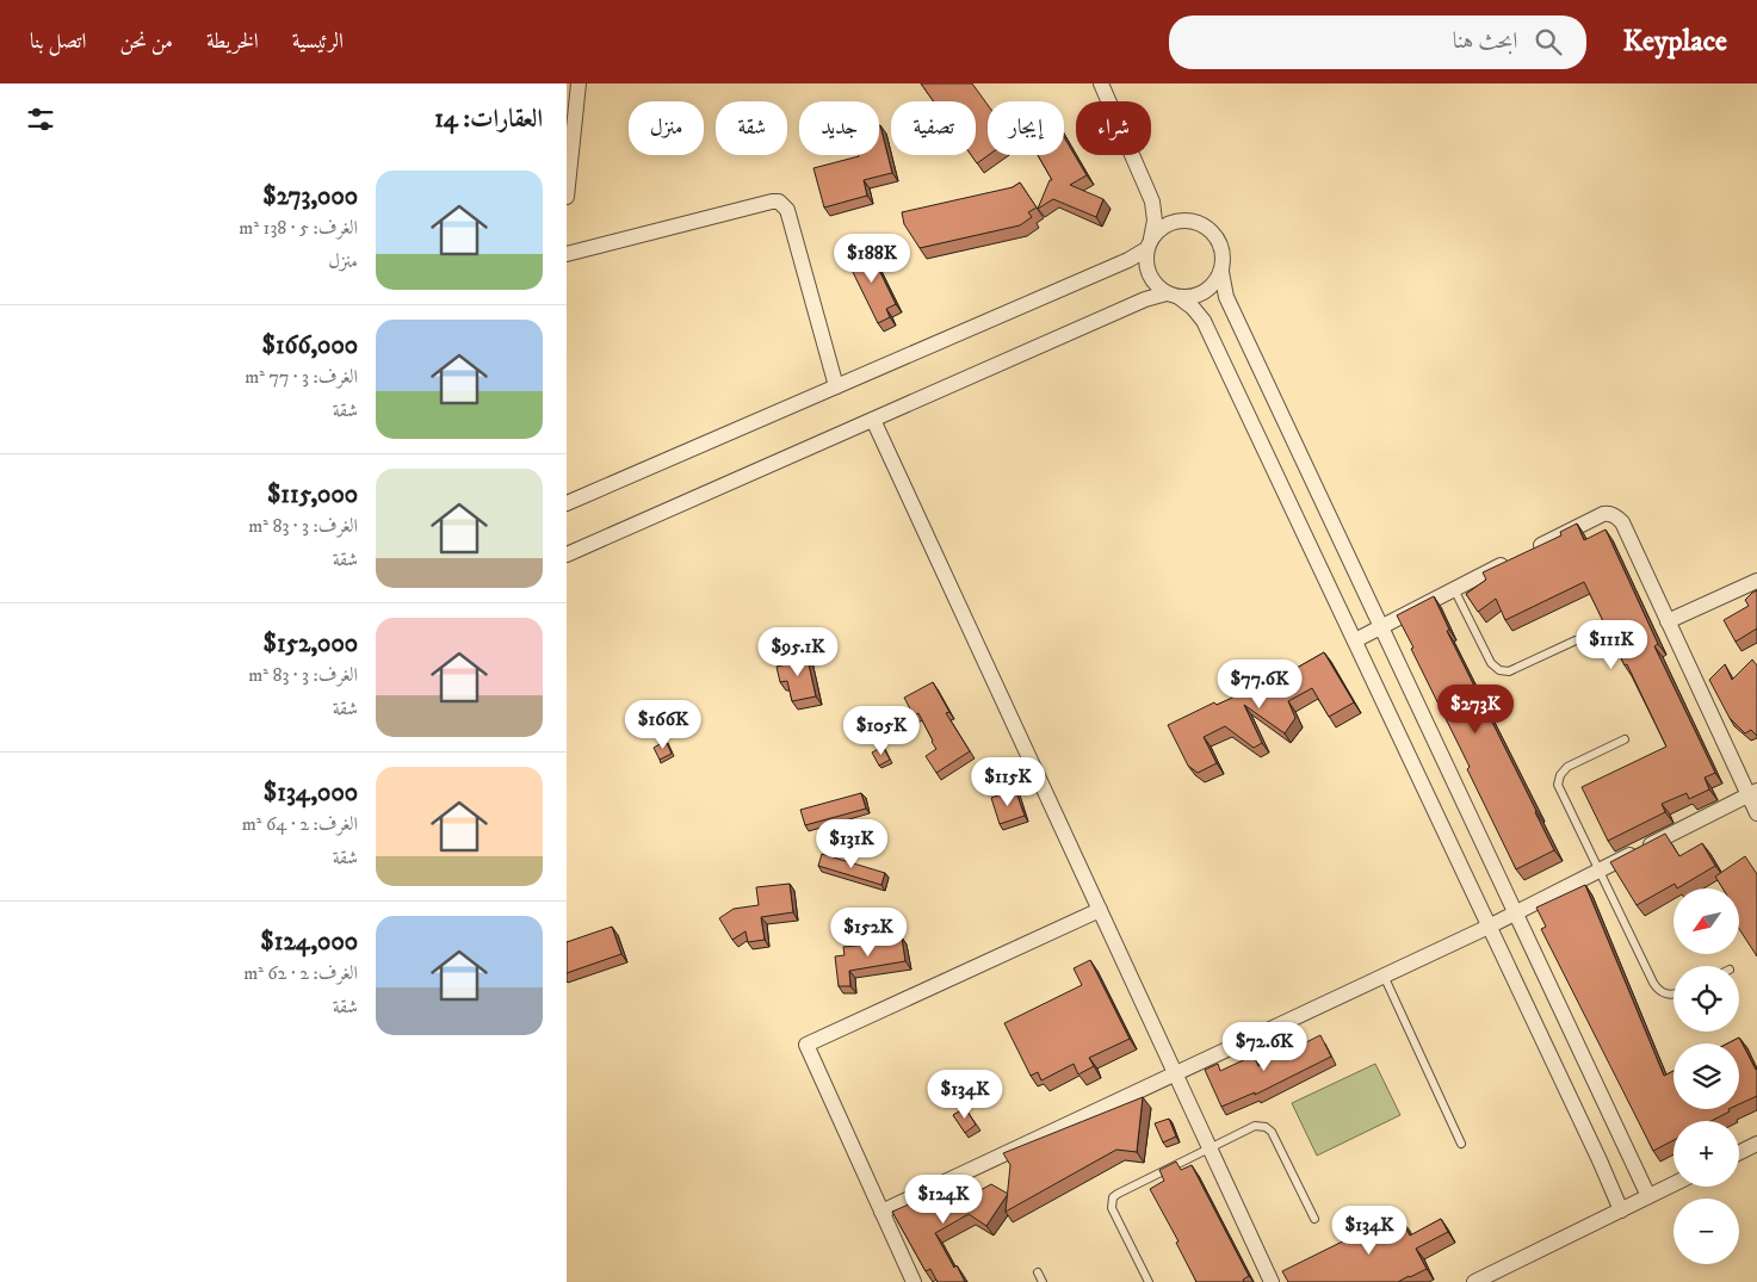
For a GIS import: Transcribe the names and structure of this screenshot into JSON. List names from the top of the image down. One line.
{"north":"bottom left","page":{"header":"Keyplace","search":"ابحث هنا","nav":["الرئيسية","الخريطة","من نحن","اتصل بنا"],"heading":"العقارات: 14","chip":["شراء","إيجار","تصفية","جديد","شقة","منزل"],"list":[{"name":"$273,000","note":"الغرف: 5 · 138 m² · منزل"},{"name":"$166,000","note":"الغرف: 3 · 77 m² · شقة"},{"name":"$115,000","note":"الغرف: 3 · 83 m² · شقة"},{"name":"$152,000","note":"الغرف: 3 · 83 m² · شقة"},{"name":"$134,000","note":"الغرف: 2 · 64 m² · شقة"},{"name":"$124,000","note":"الغرف: 2 · 62 m² · شقة"}],"price":["$188K","$111K","$95.1K","$77.6K","$273K","$166K","$105K","$115K","$131K","$152K","$72.6K","$134K","$124K","$134K"],"map_buttons":["+","−"]}}
